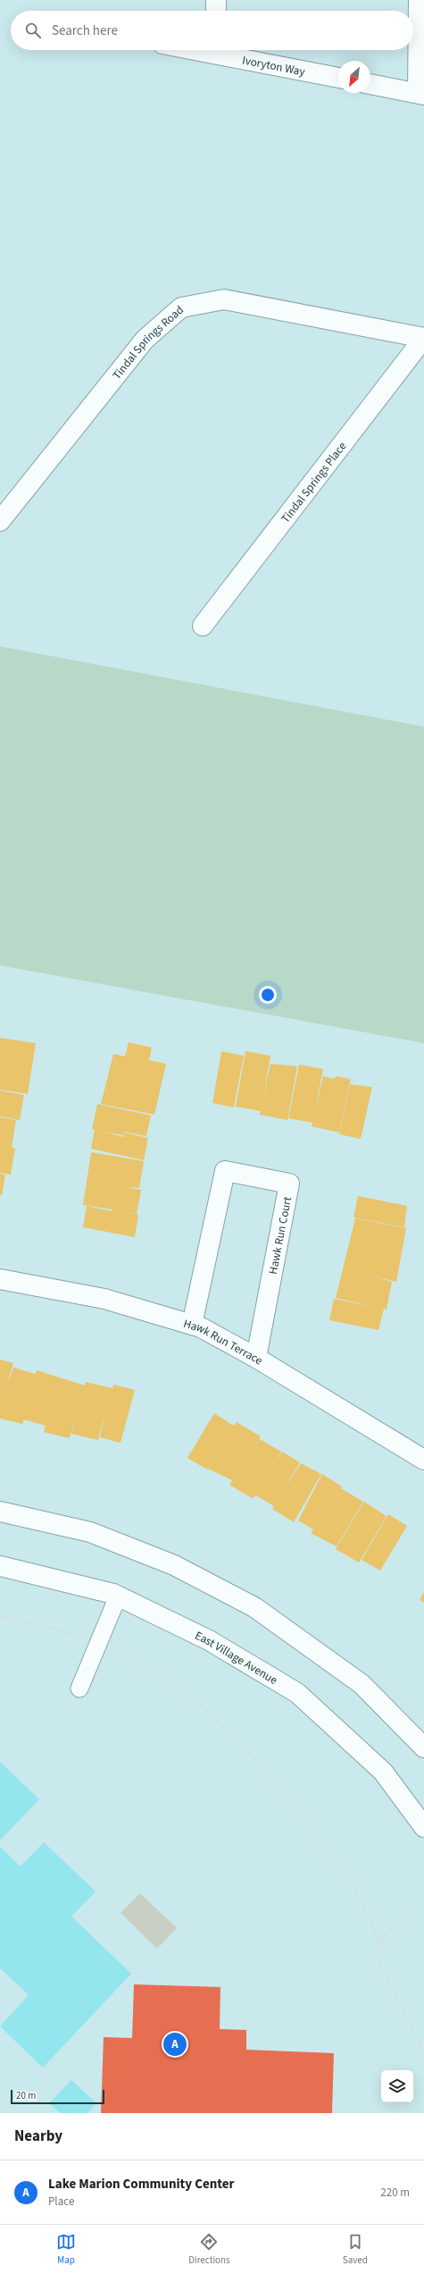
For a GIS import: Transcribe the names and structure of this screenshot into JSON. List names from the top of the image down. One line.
{"streets":{"street":["Ivoryton Way","Tindal Springs Road","Tindal Springs Place","Hawk Run Court","Hawk Run Terrace","East Village Avenue"]},"crossings":[["Tindal Springs Road","Tindal Springs Place"],["Hawk Run Court","Hawk Run Terrace"]],"scale_bar":"20 m","north":"bottom left","page":{"search":"Search here","pins":"A","scale":"20 m","heading":"Nearby","list":[{"mark":"A","name":"Lake Marion Community Center","note":"Place","value":"220 m"}],"nav":["Map","Directions","Saved"]}}
